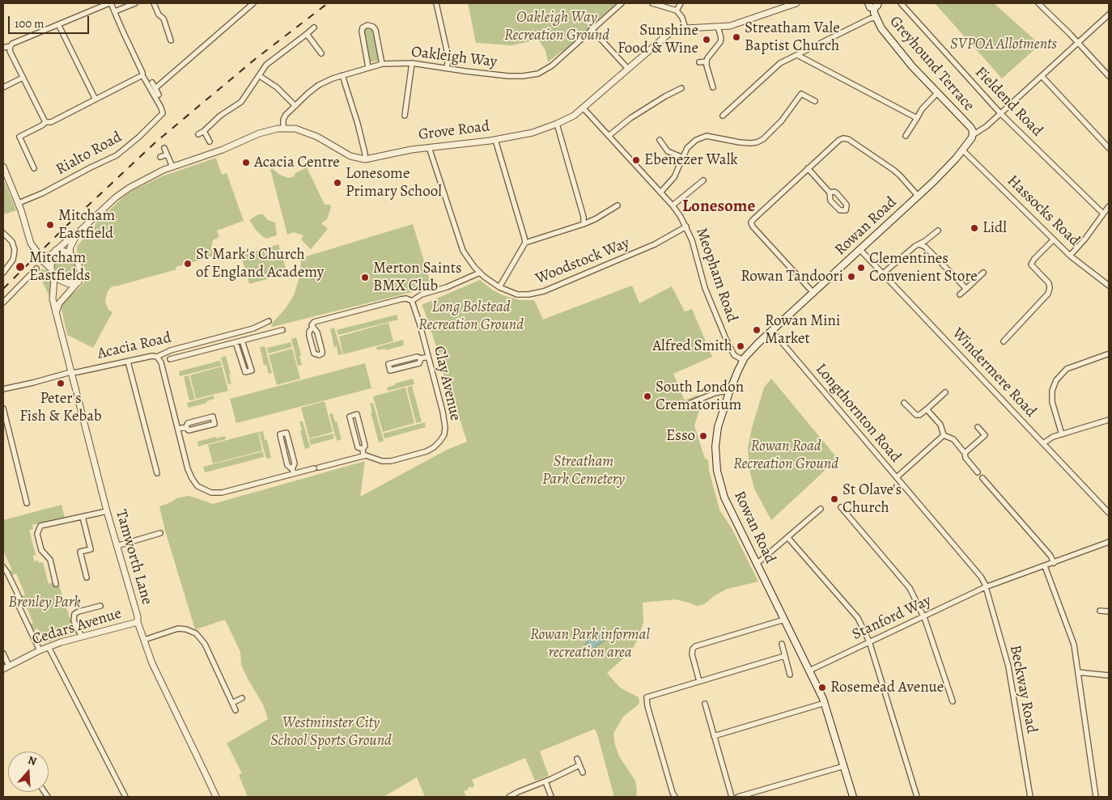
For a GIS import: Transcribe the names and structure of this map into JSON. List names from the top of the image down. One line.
{"streets":{"main road":["Greyhound Terrace","Rowan Road"],"street":["Oakleigh Way","Fieldend Road","Grove Road","Rialto Road","Hassocks Road","Woodstock Way","Meopham Road","Acacia Road","Windermere Road","Clay Avenue","Longthornton Road","Tamworth Lane","Stanford Way","Cedars Avenue","Beckway Road"]},"crossings":[["Oakleigh Way","Grove Road"],["Greyhound Terrace","Rowan Road"],["Grove Road","Woodstock Way"],["Grove Road","Meopham Road"],["Grove Road","Tamworth Lane"],["Hassocks Road","Rowan Road"],["Rowan Road","Meopham Road"],["Rowan Road","Windermere Road"],["Rowan Road","Longthornton Road"],["Rowan Road","Stanford Way"],["Woodstock Way","Meopham Road"],["Acacia Road","Tamworth Lane"],["Longthornton Road","Stanford Way"],["Longthornton Road","Beckway Road"],["Tamworth Lane","Cedars Avenue"],["Stanford Way","Beckway Road"]],"districts":["Lonesome"],"parks":["Oakleigh Way Recreation Ground","SVPOA Allotments","Long Bolstead Recreation Ground","Rowan Road Recreation Ground","Streatham Park Cemetery","Brenley Park","Rowan Park informal recreation area","Westminster City School Sports Ground"],"places":["Streatham Vale Baptist Church","Sunshine Food & Wine","Ebenezer Walk","Acacia Centre","Lonesome Primary School","Mitcham Eastfield","Lidl","St Mark's Church of England Academy","Mitcham Eastfields","Clementines Convenient Store","Rowan Tandoori","Merton Saints BMX Club","Rowan Mini Market","Alfred Smith","Peter's Fish & Kebab","South London Crematorium","Esso","St Olave's Church","Rosemead Avenue"],"scale_bar":"100 m","north":"top"}
